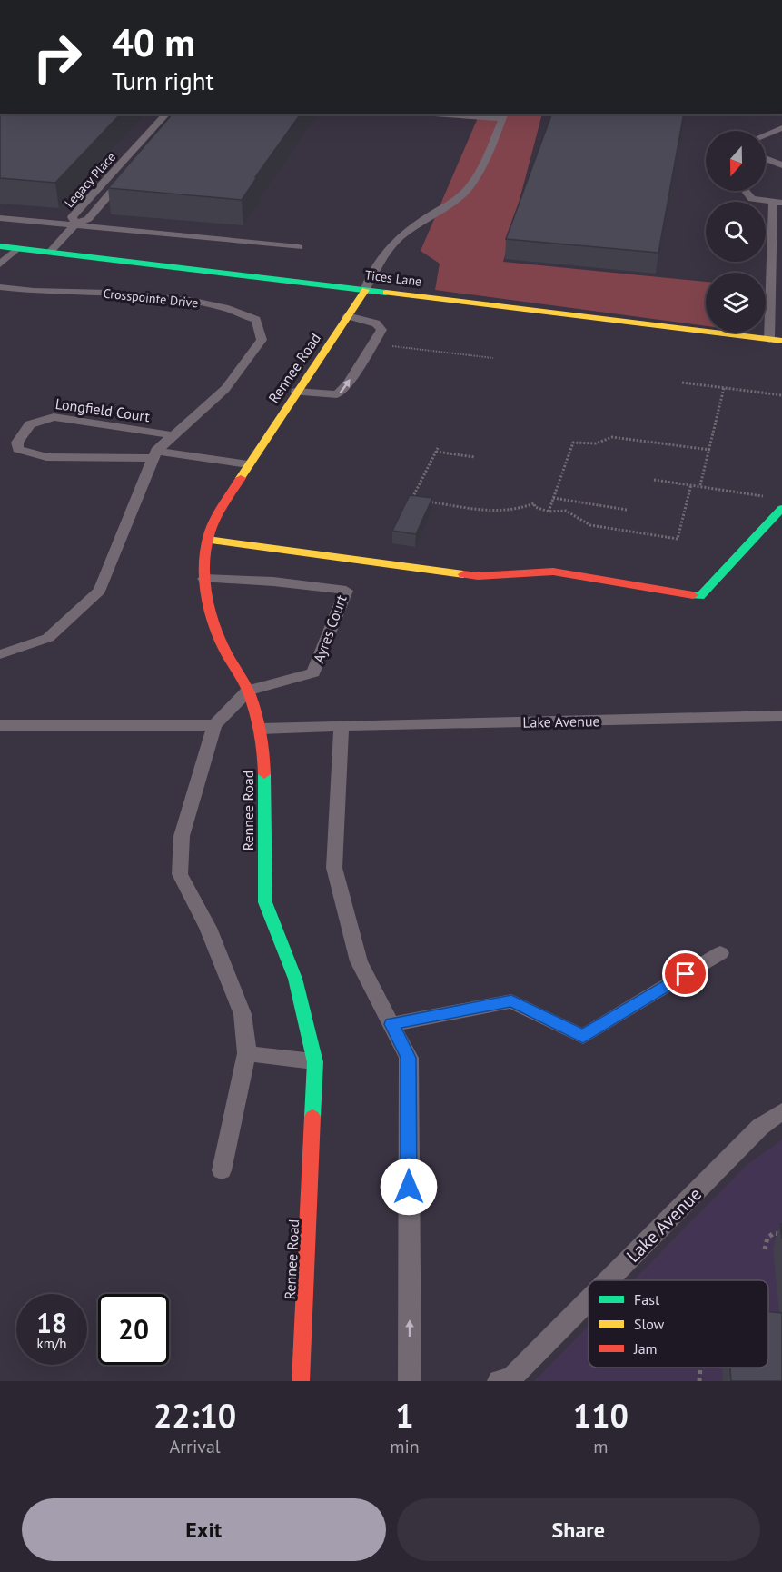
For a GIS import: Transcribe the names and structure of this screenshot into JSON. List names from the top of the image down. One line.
{"streets":{"street":["Tices Lane","Rennee Road"],"lane":["Legacy Place","Crosspointe Drive","Longfield Court","Ayres Court","Lake Avenue"]},"crossings":[["Tices Lane","Rennee Road"],["Crosspointe Drive","Longfield Court"],["Rennee Road","Ayres Court"],["Rennee Road","Lake Avenue"]],"legend":["Fast","Slow","Jam"],"north":"bottom","page":{"turn":["40 m","Turn right"],"speed":"18 km/h","limit":"20","eta":["22:10","Arrival","1","min","110","m"],"buttons":["Exit","Share"]}}
